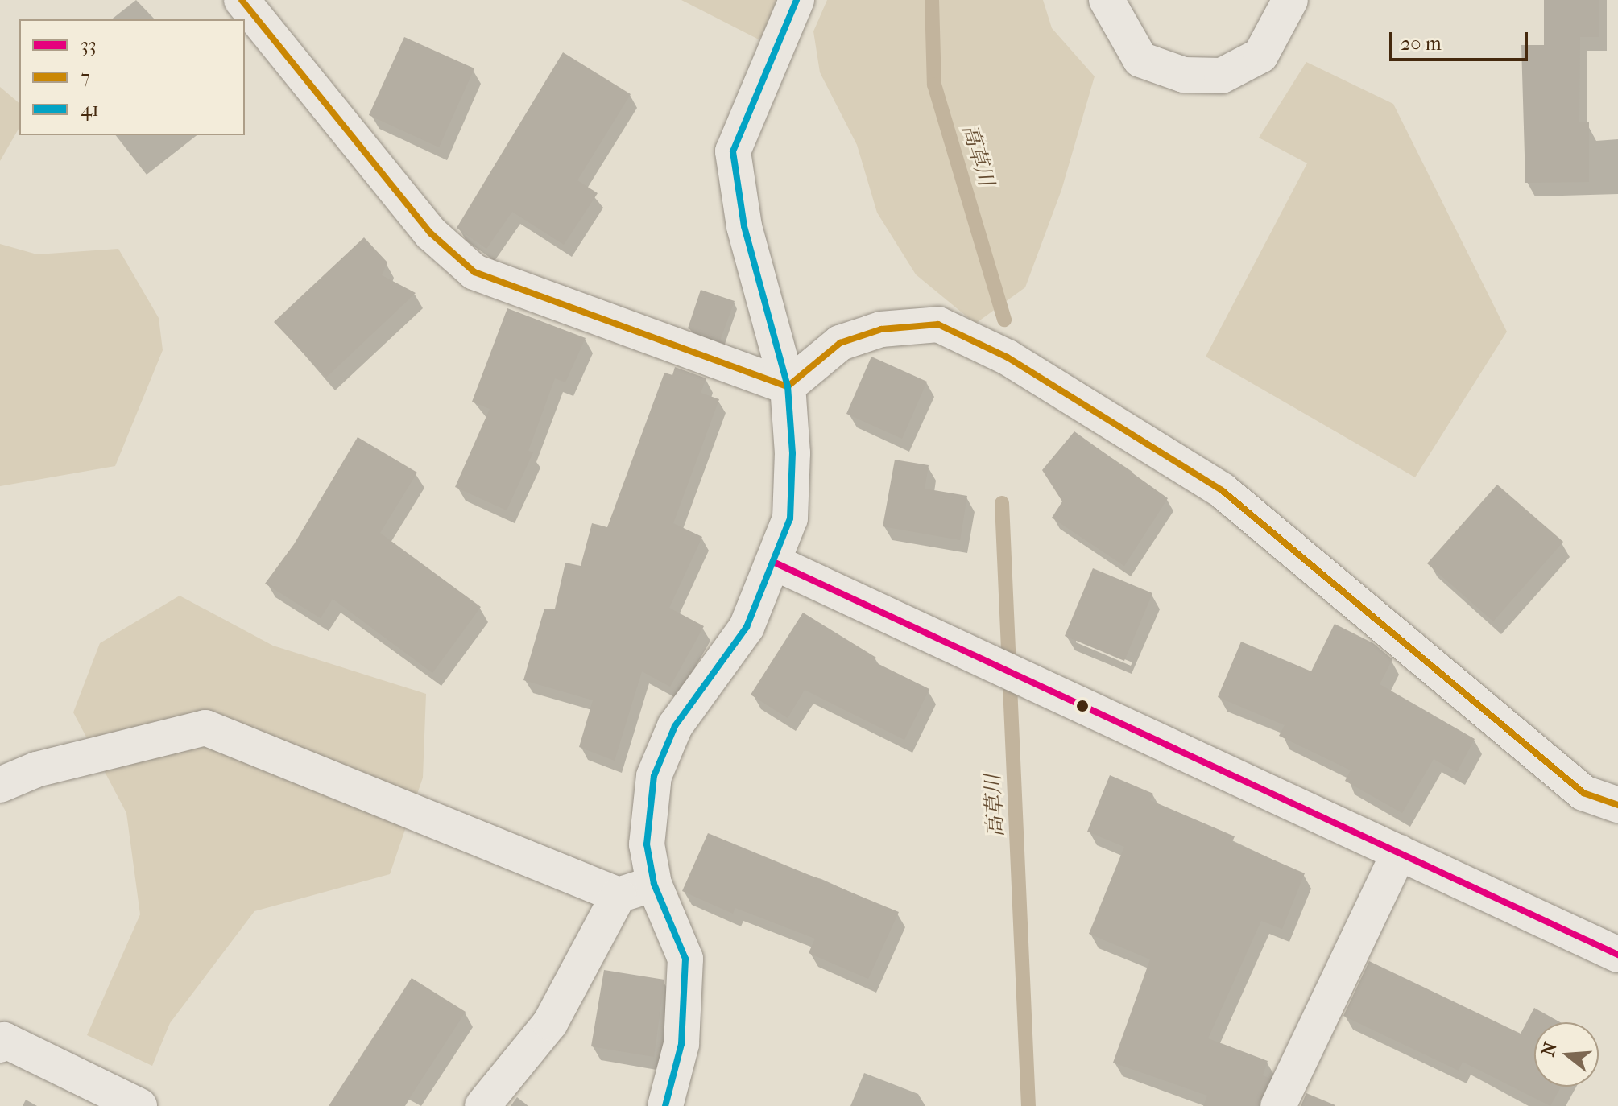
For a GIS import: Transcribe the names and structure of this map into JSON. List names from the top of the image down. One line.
{"water":["高草川"],"lines":["transit line 7","transit line 41","transit line 33"],"legend":["33","7","41"],"scale_bar":"20 m","north":"left"}
